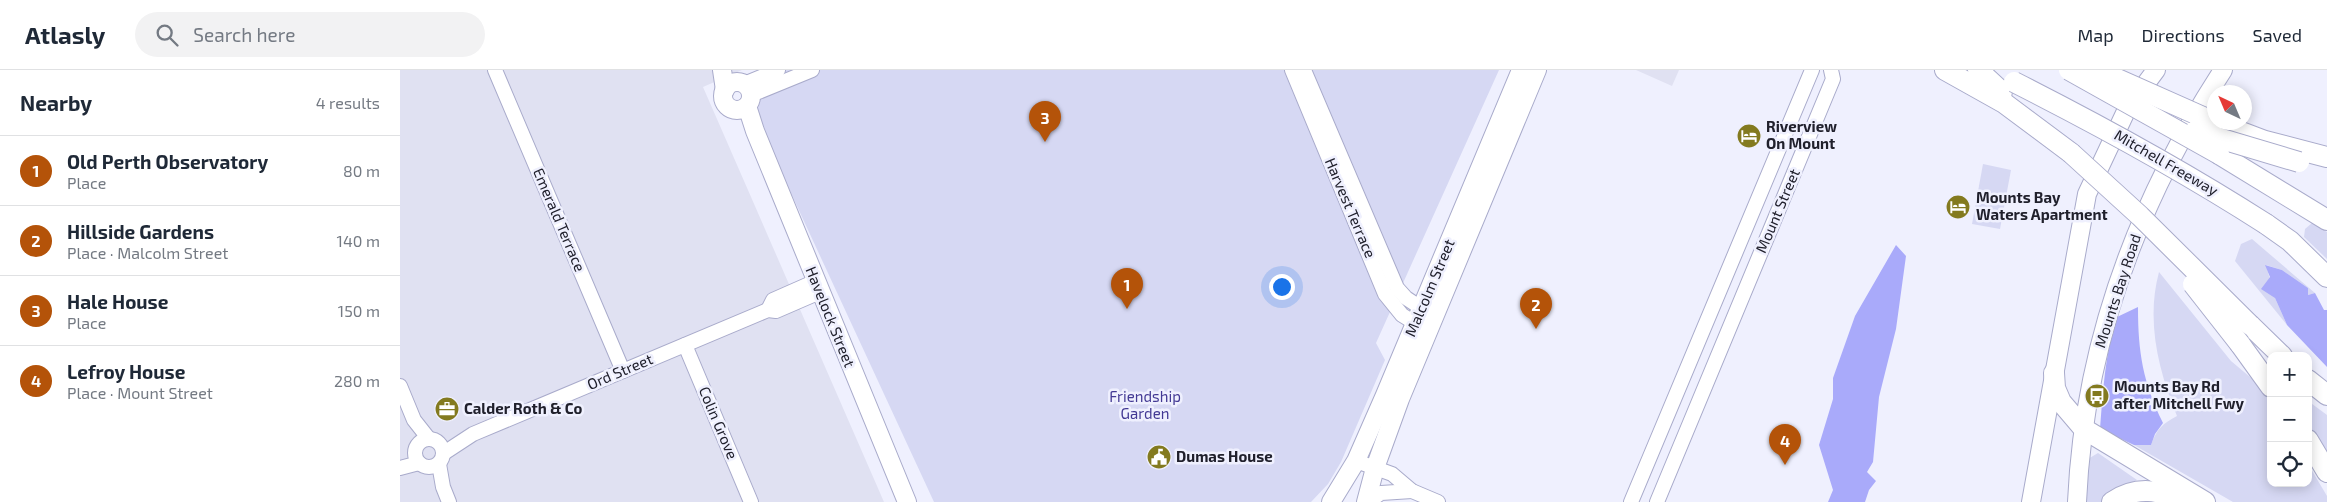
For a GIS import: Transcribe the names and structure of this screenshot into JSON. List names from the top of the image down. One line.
{"streets":{"highway":["Mitchell Freeway"],"main road":["Malcolm Street","Mounts Bay Road","Havelock Street"],"street":["Harvest Terrace","Mount Street","Emerald Terrace","Ord Street","Colin Grove"]},"crossings":[["Harvest Terrace","Malcolm Street"],["Emerald Terrace","Ord Street"],["Havelock Street","Ord Street"],["Ord Street","Colin Grove"]],"parks":["Friendship Garden"],"places":{"hotel":["Riverview On Mount","Mounts Bay Waters Apartment"],"bus stop":["Mounts Bay Rd after Mitchell Fwy"],"office":["Calder Roth & Co"],"public building":["Dumas House"]},"north":"top left","page":{"header":"Atlasly","search":"Search here","nav":["Map","Directions","Saved"],"heading":["Nearby","4 results"],"pins":["3","1","2","4"],"list":[{"mark":"1","name":"Old Perth Observatory","note":"Place","value":"80 m"},{"mark":"2","name":"Hillside Gardens","note":"Place · Malcolm Street","value":"140 m"},{"mark":"3","name":"Hale House","note":"Place","value":"150 m"},{"mark":"4","name":"Lefroy House","note":"Place · Mount Street","value":"280 m"}],"map_buttons":["+","−"]}}
